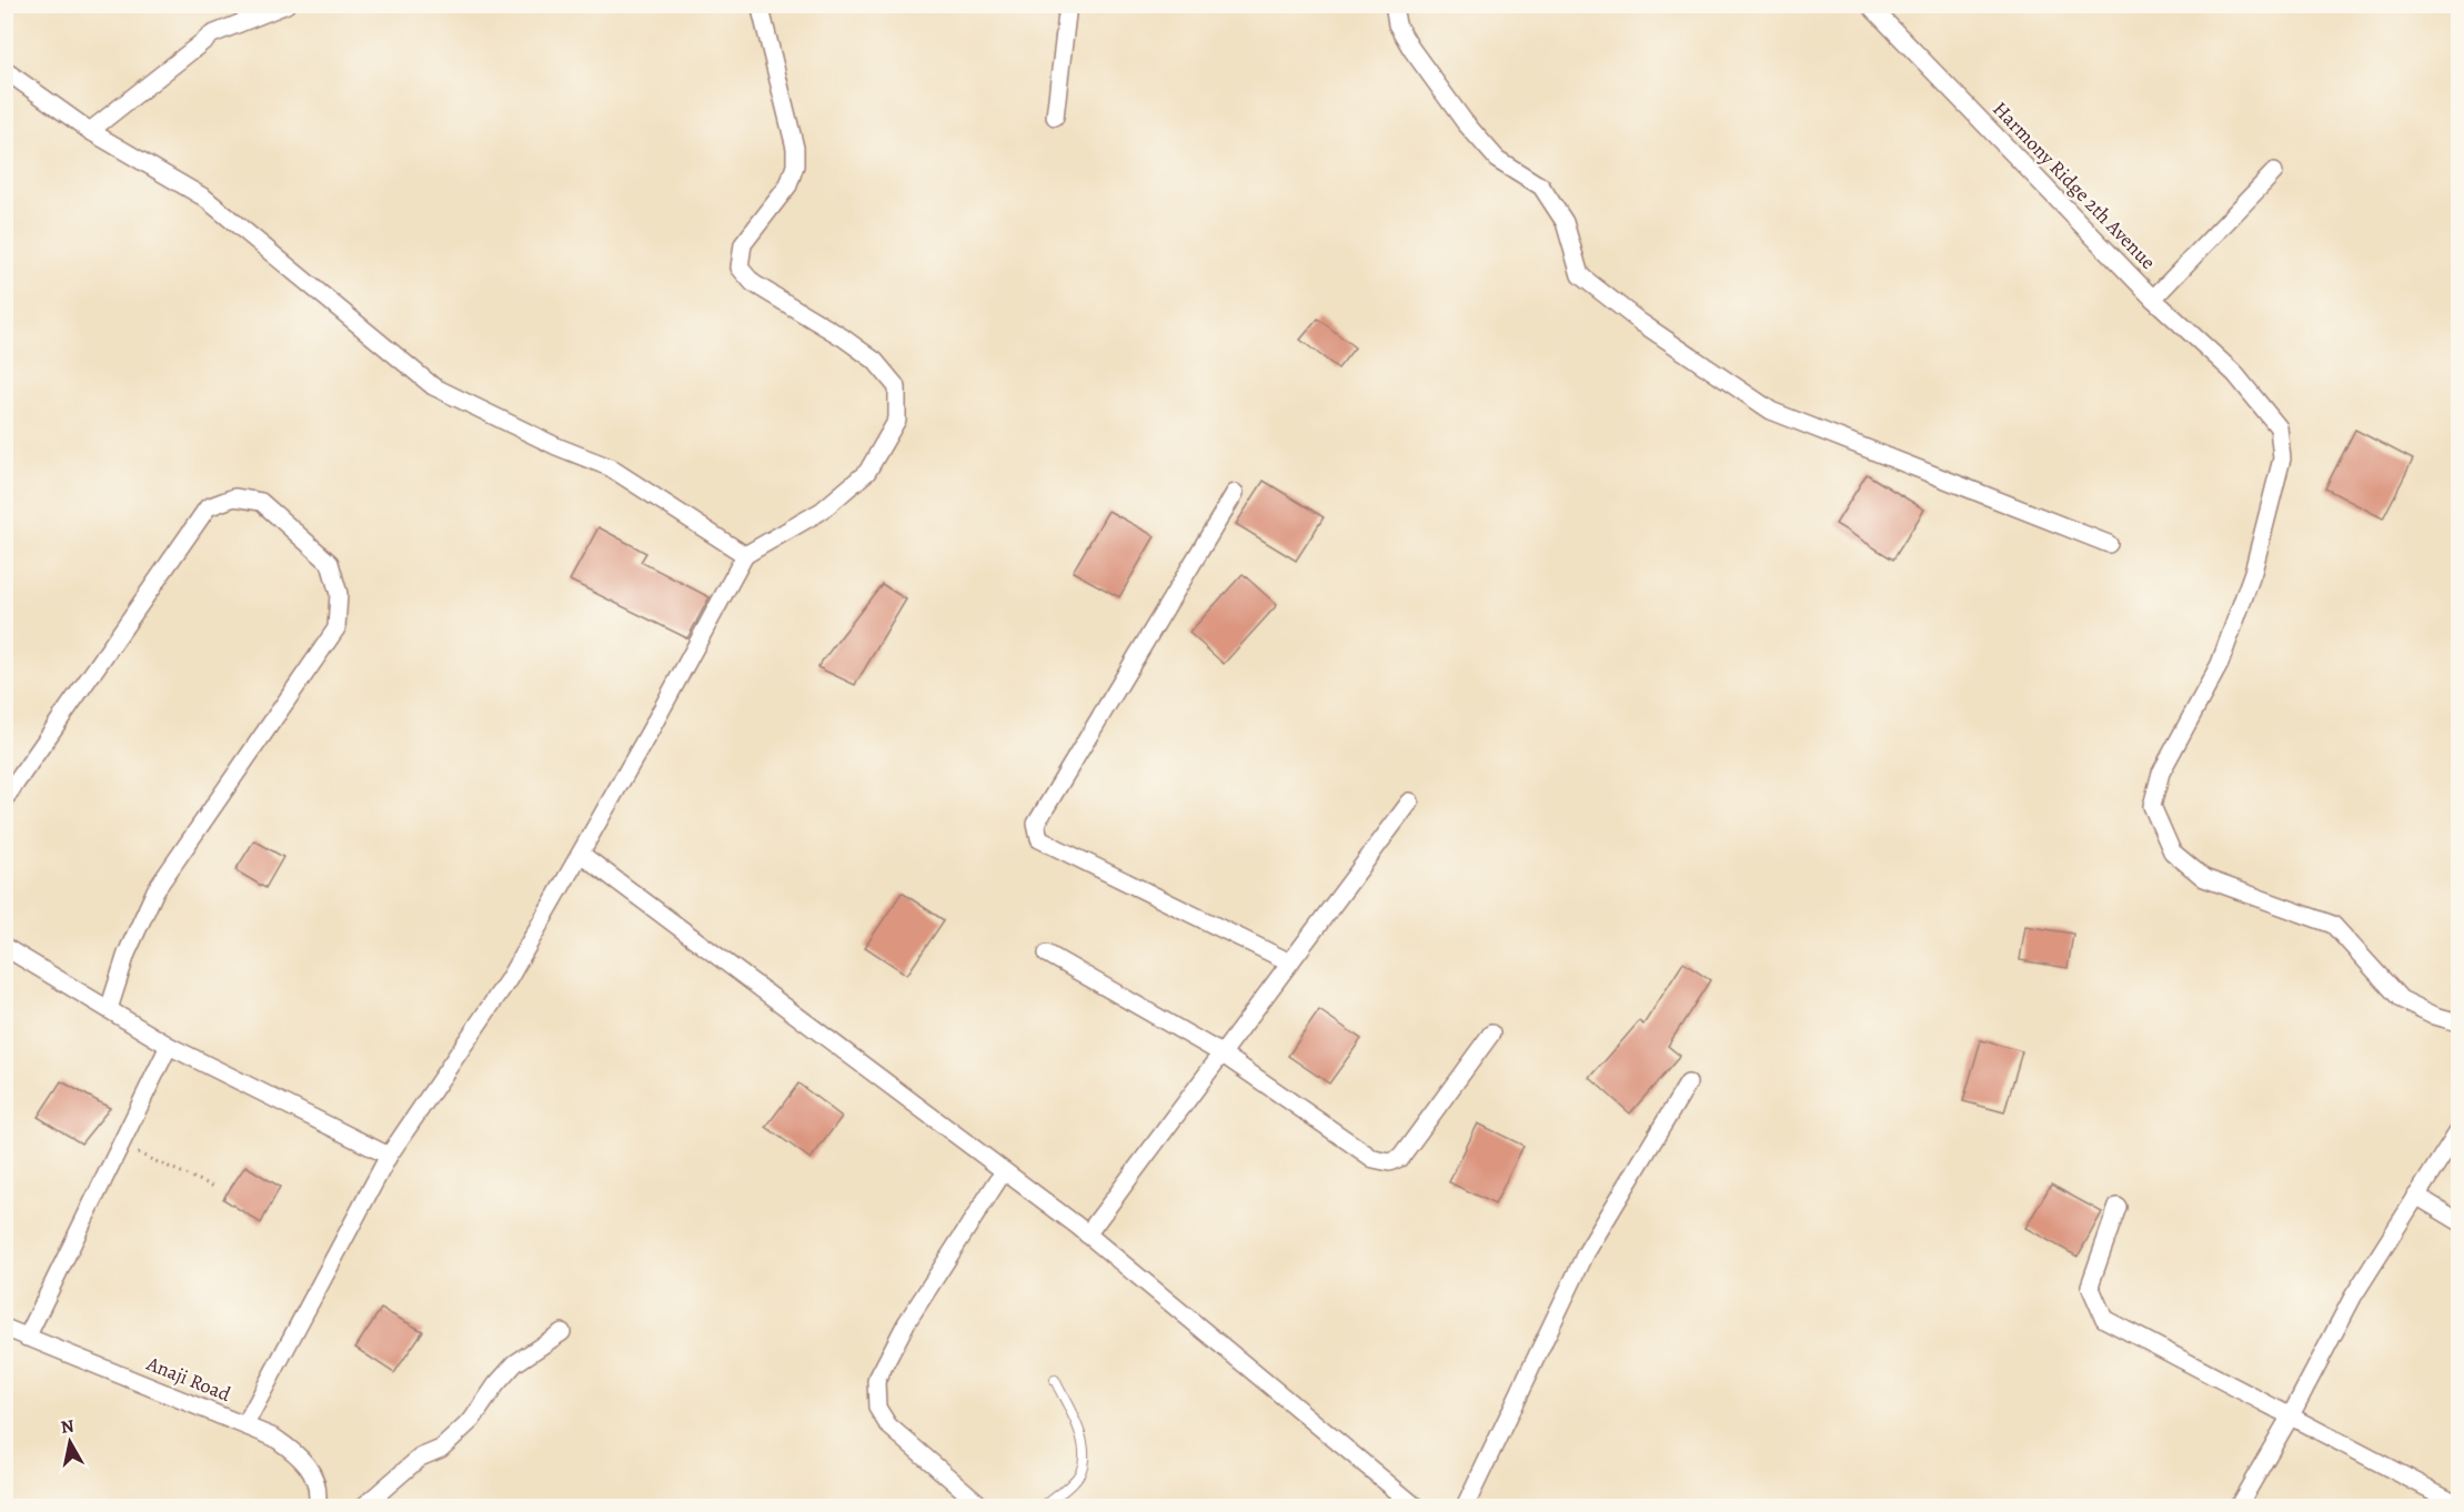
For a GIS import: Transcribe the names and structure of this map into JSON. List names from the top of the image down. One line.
{"streets":{"street":["Harmony Ridge 2th Avenue","Anaji Road"]},"north":"top"}
